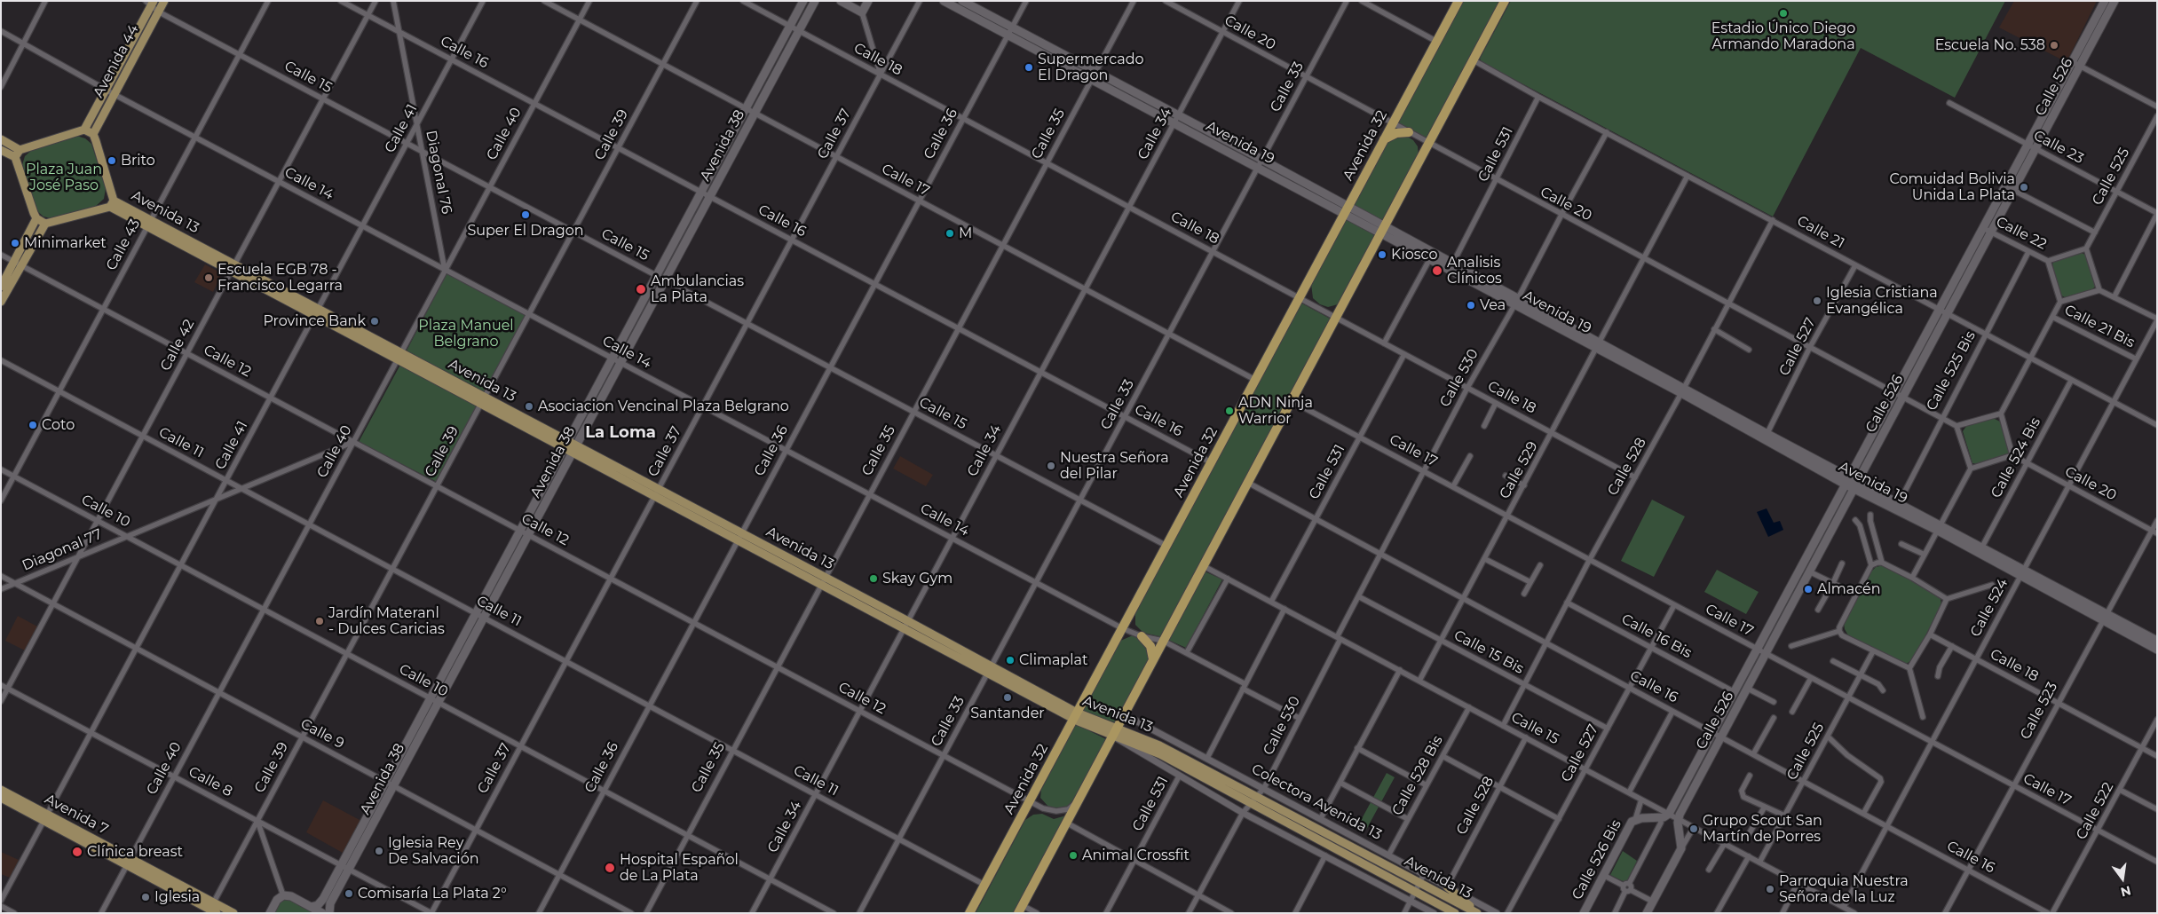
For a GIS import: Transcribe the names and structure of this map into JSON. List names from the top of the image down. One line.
{"streets":{"highway":["Avenida 32"],"main road":["Avenida 44","Calle 526","Avenida 19","Avenida 38","Avenida 13","Avenida 7","Calle 526 Bis"],"street":["Calle 20","Calle 16","Calle 18","Calle 15","Calle 33","Calle 41","Calle 40","Calle 37","Calle 36","Calle 35","Calle 34","Calle 39","Calle 23","Calle 531","Diagonal 76","Calle 525","Calle 17","Calle 14","Calle 21","Calle 22","Calle 43","Calle 21 Bis","Calle 42","Calle 527","Calle 12","Calle 525 Bis","Calle 530","Calle 11","Calle 524 Bis","Calle 528","Calle 529","Calle 10","Diagonal 77","Calle 524","Calle 16 Bis","Calle 15 Bis","Calle 523","Calle 9","Calle 528 Bis","Calle 8","Colectora Avenida 13","Calle 522"]},"crossings":[["Calle 20","Calle 33"],["Calle 20","Calle 526"],["Calle 20","Calle 34"],["Calle 20","Avenida 32"],["Calle 20","Calle 531"],["Calle 20","Calle 527"],["Calle 20","Calle 525 Bis"],["Calle 20","Calle 530"],["Calle 20","Calle 524 Bis"],["Calle 20","Calle 528"],["Calle 20","Calle 529"],["Calle 20","Calle 524"],["Calle 20","Calle 523"],["Calle 16","Calle 33"],["Calle 16","Calle 526"],["Calle 16","Calle 41"],["Calle 16","Calle 40"],["Calle 16","Calle 37"],["Calle 16","Calle 36"],["Calle 16","Calle 35"],["Calle 16","Calle 34"],["Calle 16","Calle 39"],["Calle 16","Avenida 38"],["Calle 16","Avenida 32"],["Calle 16","Calle 531"],["Calle 16","Diagonal 76"],["Calle 16","Calle 525"],["Calle 16","Calle 42"],["Calle 16","Calle 527"],["Calle 16","Calle 530"],["Calle 16","Calle 528"],["Calle 16","Calle 529"],["Calle 16","Calle 524"],["Calle 16","Calle 523"],["Calle 18","Calle 33"],["Calle 18","Calle 37"],["Calle 18","Calle 36"],["Calle 18","Calle 35"],["Calle 18","Calle 34"],["Calle 18","Avenida 38"],["Calle 18","Avenida 32"],["Calle 18","Calle 531"],["Calle 18","Calle 530"],["Calle 18","Calle 528"],["Calle 18","Calle 529"],["Calle 18","Calle 524"],["Calle 18","Calle 523"],["Calle 18","Calle 522"],["Avenida 44","Calle 15"],["Avenida 44","Calle 14"],["Calle 15","Calle 33"],["Calle 15","Calle 526"],["Calle 15","Calle 41"],["Calle 15","Calle 40"],["Calle 15","Calle 37"],["Calle 15","Calle 36"],["Calle 15","Calle 35"],["Calle 15","Calle 34"],["Calle 15","Calle 39"],["Calle 15","Avenida 38"],["Calle 15","Avenida 32"],["Calle 15","Calle 531"],["Calle 15","Diagonal 76"],["Calle 15","Calle 525"],["Calle 15","Calle 43"],["Calle 15","Calle 42"],["Calle 15","Calle 527"],["Calle 15","Calle 530"],["Calle 15","Calle 528"],["Calle 15","Calle 529"],["Calle 15","Calle 524"],["Calle 15","Calle 528 Bis"],["Calle 15","Calle 526 Bis"],["Calle 33","Avenida 19"],["Calle 33","Calle 17"],["Calle 33","Calle 14"],["Calle 33","Avenida 13"],["Calle 33","Calle 12"],["Calle 33","Calle 11"],["Calle 526","Avenida 19"],["Calle 526","Calle 23"],["Calle 526","Calle 17"],["Calle 526","Calle 21"],["Calle 526","Calle 22"],["Calle 526","Calle 16 Bis"],["Calle 526","Calle 526 Bis"],["Calle 41","Diagonal 76"],["Calle 41","Calle 14"],["Calle 41","Avenida 13"],["Calle 41","Calle 12"],["Calle 41","Calle 11"],["Calle 41","Calle 10"],["Calle 41","Diagonal 77"],["Calle 41","Calle 9"],["Calle 41","Calle 8"],["Calle 41","Avenida 7"],["Calle 40","Diagonal 76"],["Calle 40","Calle 17"],["Calle 40","Calle 14"],["Calle 40","Avenida 13"],["Calle 40","Calle 12"],["Calle 40","Calle 11"],["Calle 40","Calle 10"],["Calle 40","Diagonal 77"],["Calle 40","Calle 9"],["Calle 40","Calle 8"],["Calle 40","Avenida 7"],["Calle 37","Calle 17"],["Calle 37","Calle 14"],["Calle 37","Avenida 13"],["Calle 37","Calle 12"],["Calle 37","Calle 11"],["Calle 37","Calle 10"],["Calle 37","Calle 9"],["Calle 37","Calle 8"],["Calle 36","Avenida 19"],["Calle 36","Calle 17"],["Calle 36","Calle 14"],["Calle 36","Avenida 13"],["Calle 36","Calle 12"],["Calle 36","Calle 11"],["Calle 36","Calle 10"],["Calle 36","Calle 9"],["Calle 35","Avenida 19"],["Calle 35","Calle 17"],["Calle 35","Calle 14"],["Calle 35","Avenida 13"],["Calle 35","Calle 12"],["Calle 35","Calle 11"],["Calle 35","Calle 10"],["Calle 34","Avenida 19"],["Calle 34","Calle 17"],["Calle 34","Calle 14"],["Calle 34","Avenida 13"],["Calle 34","Calle 12"],["Calle 34","Calle 11"],["Calle 34","Calle 10"],["Calle 39","Calle 17"],["Calle 39","Calle 14"],["Calle 39","Avenida 13"],["Calle 39","Calle 12"],["Calle 39","Calle 11"],["Calle 39","Calle 10"],["Calle 39","Calle 9"],["Calle 39","Calle 8"],["Calle 39","Avenida 7"],["Avenida 19","Avenida 32"],["Avenida 19","Calle 531"],["Avenida 19","Calle 527"],["Avenida 19","Calle 525 Bis"],["Avenida 19","Calle 530"],["Avenida 19","Calle 524 Bis"],["Avenida 19","Calle 528"],["Avenida 19","Calle 529"],["Avenida 19","Calle 524"],["Avenida 19","Calle 523"],["Avenida 38","Calle 17"],["Avenida 38","Calle 14"],["Avenida 38","Avenida 13"],["Avenida 38","Calle 12"],["Avenida 38","Calle 11"],["Avenida 38","Calle 10"],["Avenida 38","Calle 9"],["Avenida 38","Calle 8"],["Avenida 32","Calle 17"],["Avenida 32","Calle 14"],["Avenida 32","Avenida 13"],["Avenida 32","Calle 12"],["Avenida 32","Calle 11"],["Calle 23","Calle 525"],["Calle 531","Calle 17"],["Calle 531","Calle 21"],["Diagonal 76","Calle 14"],["Calle 525","Calle 17"],["Calle 17","Calle 527"],["Calle 17","Calle 530"],["Calle 17","Calle 528"],["Calle 17","Calle 529"],["Calle 17","Calle 524"],["Calle 17","Calle 523"],["Calle 17","Calle 522"],["Calle 14","Calle 43"],["Calle 14","Calle 42"],["Calle 14","Calle 530"],["Avenida 13","Calle 43"],["Avenida 13","Calle 42"],["Avenida 13","Calle 530"],["Calle 21","Calle 527"],["Calle 21","Calle 525 Bis"],["Calle 21","Calle 530"],["Calle 21","Calle 524 Bis"],["Calle 21","Calle 528"],["Calle 21","Calle 529"],["Calle 21","Calle 524"],["Calle 22","Calle 525 Bis"],["Calle 43","Calle 12"],["Calle 43","Calle 11"],["Calle 43","Calle 10"],["Calle 21 Bis","Calle 524"],["Calle 42","Calle 12"],["Calle 42","Calle 11"],["Calle 42","Calle 10"],["Calle 42","Diagonal 77"],["Calle 42","Calle 9"],["Calle 42","Calle 8"],["Calle 527","Calle 16 Bis"],["Calle 527","Calle 15 Bis"],["Calle 12","Diagonal 77"],["Calle 530","Calle 15 Bis"],["Calle 530","Colectora Avenida 13"],["Calle 11","Diagonal 77"],["Calle 528","Calle 16 Bis"],["Calle 528","Calle 15 Bis"],["Calle 528","Colectora Avenida 13"],["Calle 529","Calle 15 Bis"],["Calle 10","Diagonal 77"],["Diagonal 77","Calle 9"],["Calle 528 Bis","Colectora Avenida 13"]],"districts":["La Loma"],"parks":["Plaza Juan José Paso","Plaza Manuel Belgrano"],"places":["Estadio Único Diego Armando Maradona","Escuela No. 538","Supermercado El Dragon","Brito","Comuidad Bolivia Unida La Plata","Super El Dragon","M","Minimarket","Kiosco","Analisis Clínicos","Escuela EGB 78 - Francisco Legarra","Ambulancias La Plata","Iglesia Cristiana Evangélica","Vea","Province Bank","Asociacion Vencinal Plaza Belgrano","ADN Ninja Warrior","Coto","Nuestra Señora del Pilar","Skay Gym","Almacén","Jardín Materanl - Dulces Caricias","Climaplat","Santander","Grupo Scout San Martín de Porres","Iglesia Rey De Salvación","Clínica breast","Animal Crossfit","Hospital Español de La Plata","Parroquia Nuestra Señora de la Luz","Comisaría La Plata 2°","Iglesia"],"north":"bottom"}
